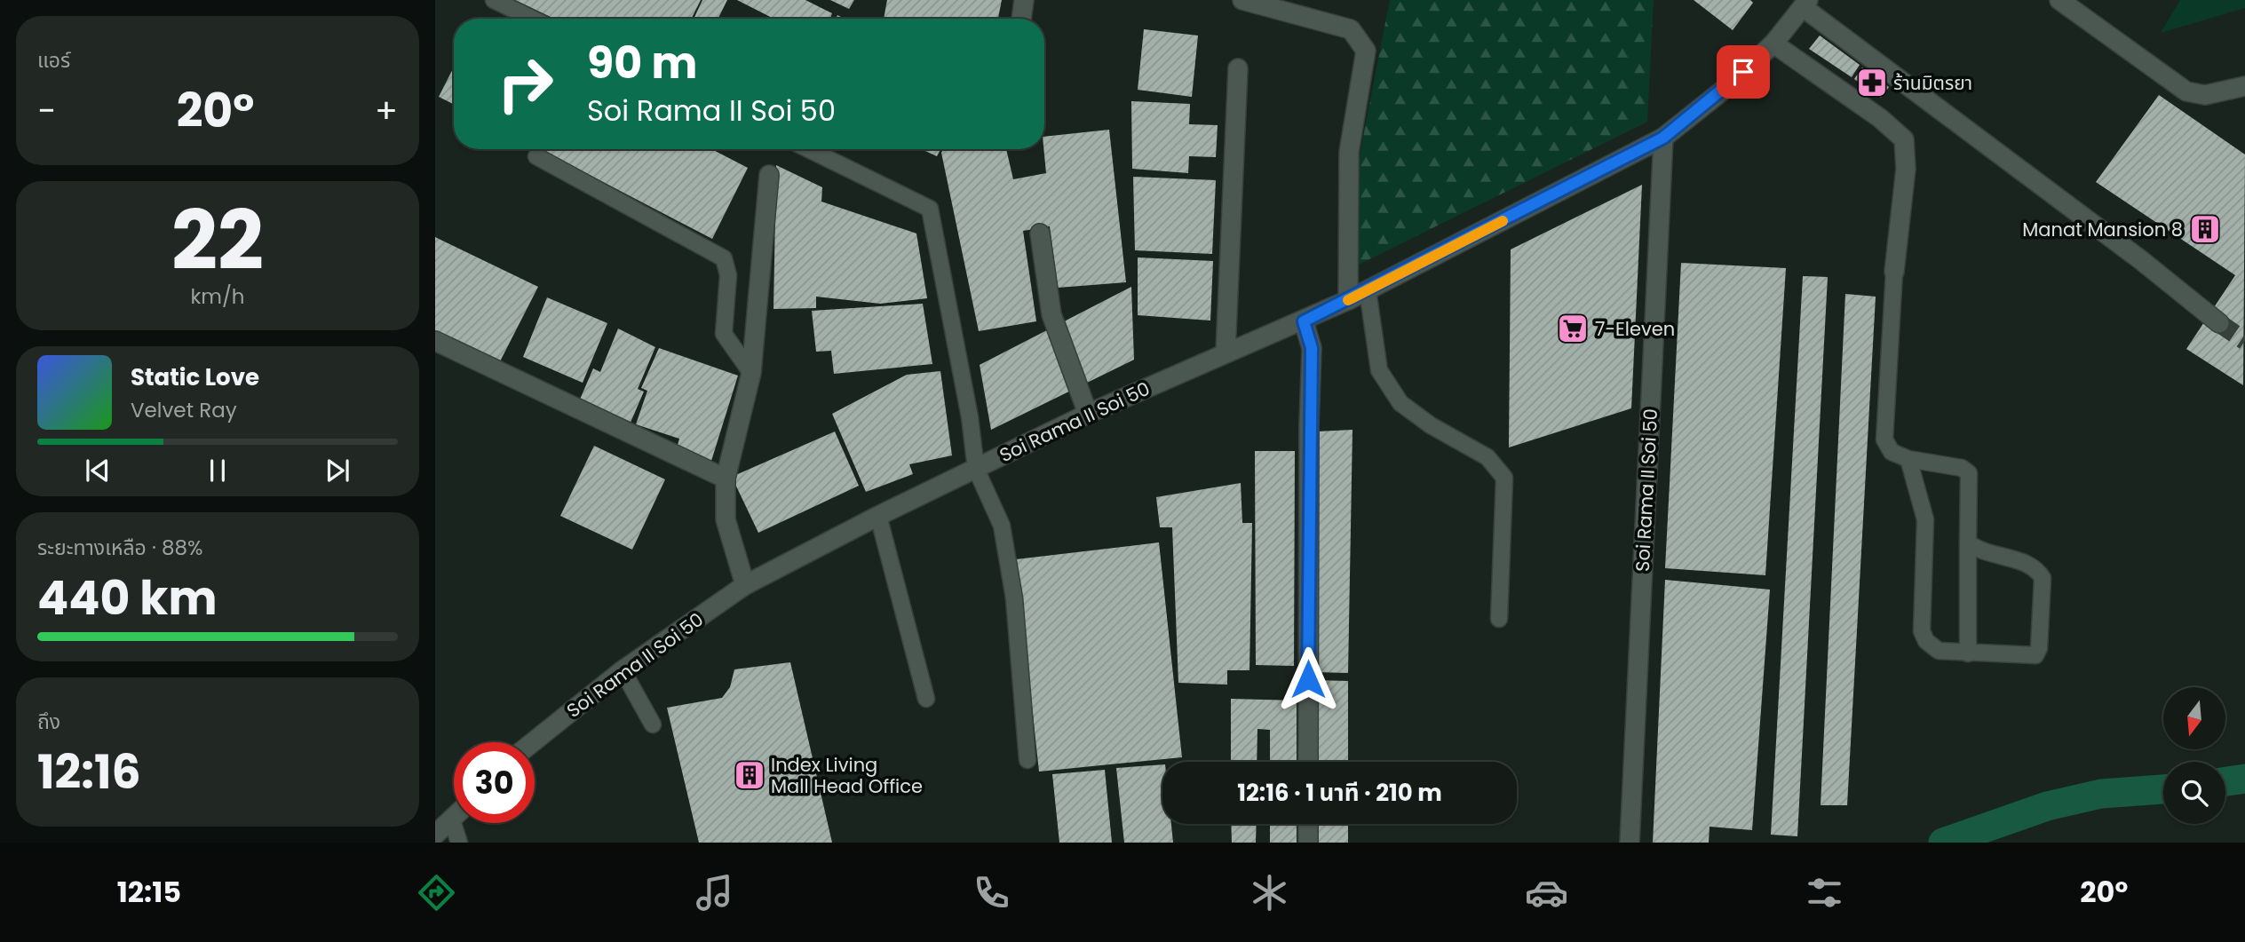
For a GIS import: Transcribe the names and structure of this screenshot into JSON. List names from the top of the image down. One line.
{"streets":{"street":["Soi Rama II Soi 50"]},"places":{"pharmacy":["ร้านมิตรยา"],"building":["Manat Mansion 8","Index Living Mall Head Office"],"supermarket":["7-Eleven"]},"north":"bottom","page":{"tile":["แอร์",["22","km/h"],["ระยะทางเหลือ · 88%","440 km"],["ถึง","12:16"]],"turn":["90 m","Soi Rama II Soi 50"],"heat":["−","20°","+"],"song":["Static Love","Velvet Ray"],"limit":"30","trip":"12:16 · 1 นาที · 210 m","tabs":["12:15","20°"]}}
